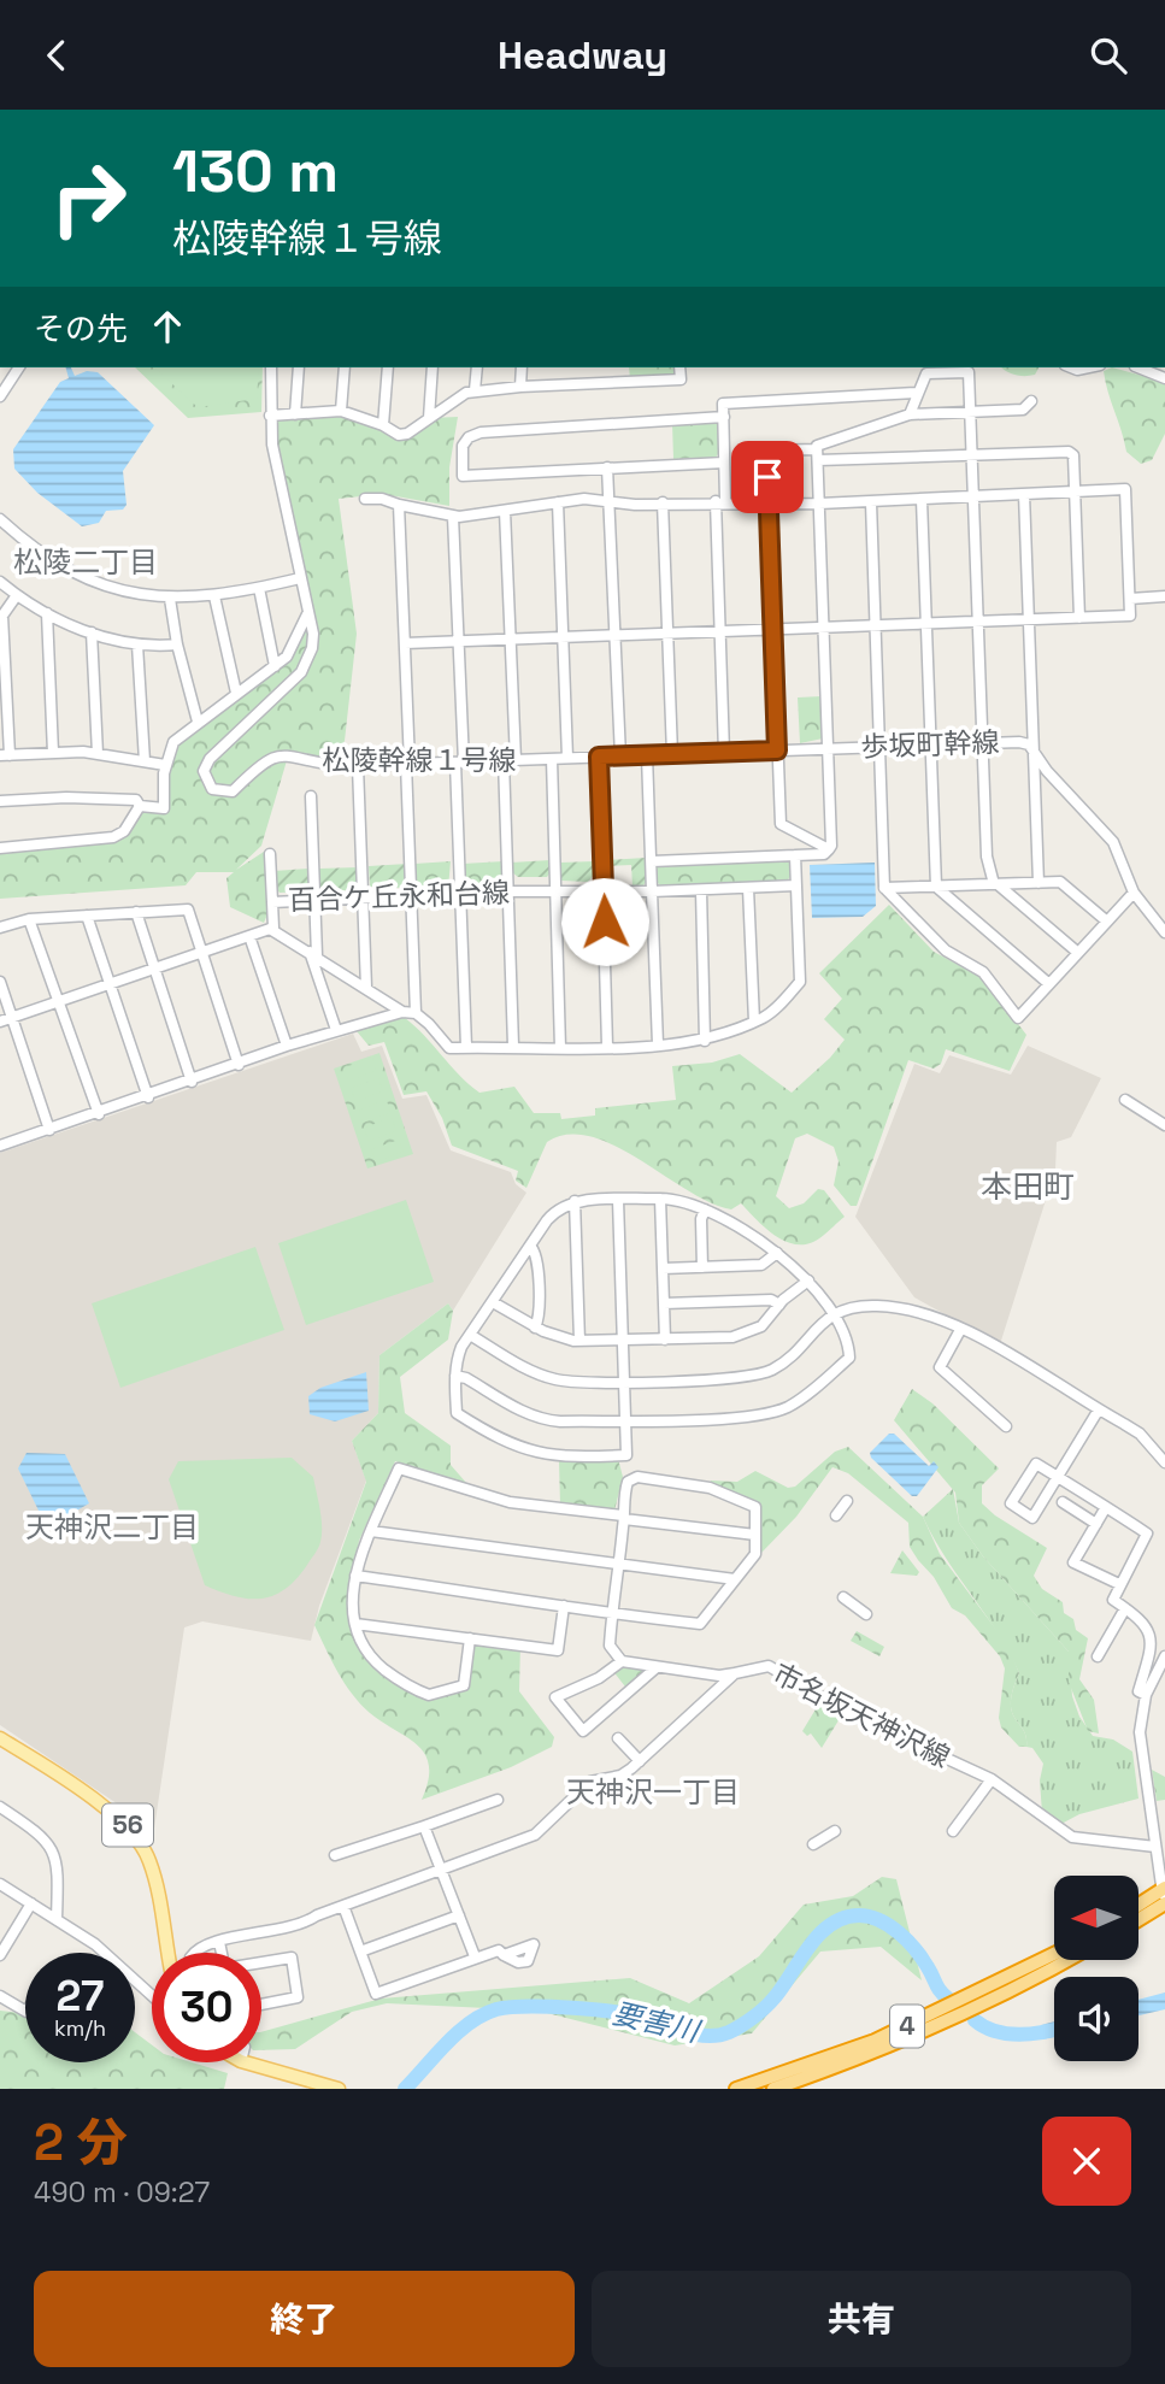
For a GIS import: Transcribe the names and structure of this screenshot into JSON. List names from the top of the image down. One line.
{"streets":{"highway":["4"],"main road":["56"],"street":["歩坂町幹線","松陵幹線１号線","百合ケ丘永和台線","市名坂天神沢線"]},"crossings":[["歩坂町幹線","松陵幹線１号線"]],"districts":["松陵二丁目","本田町","天神沢二丁目","天神沢一丁目"],"water":["要害川"],"north":"left","page":{"header":"Headway","turn":["130 m","松陵幹線１号線"],"then":"その先","speed":"27 km/h","limit":"30","heading":["2 分","490 m · 09:27"],"buttons":["終了","共有"]}}
